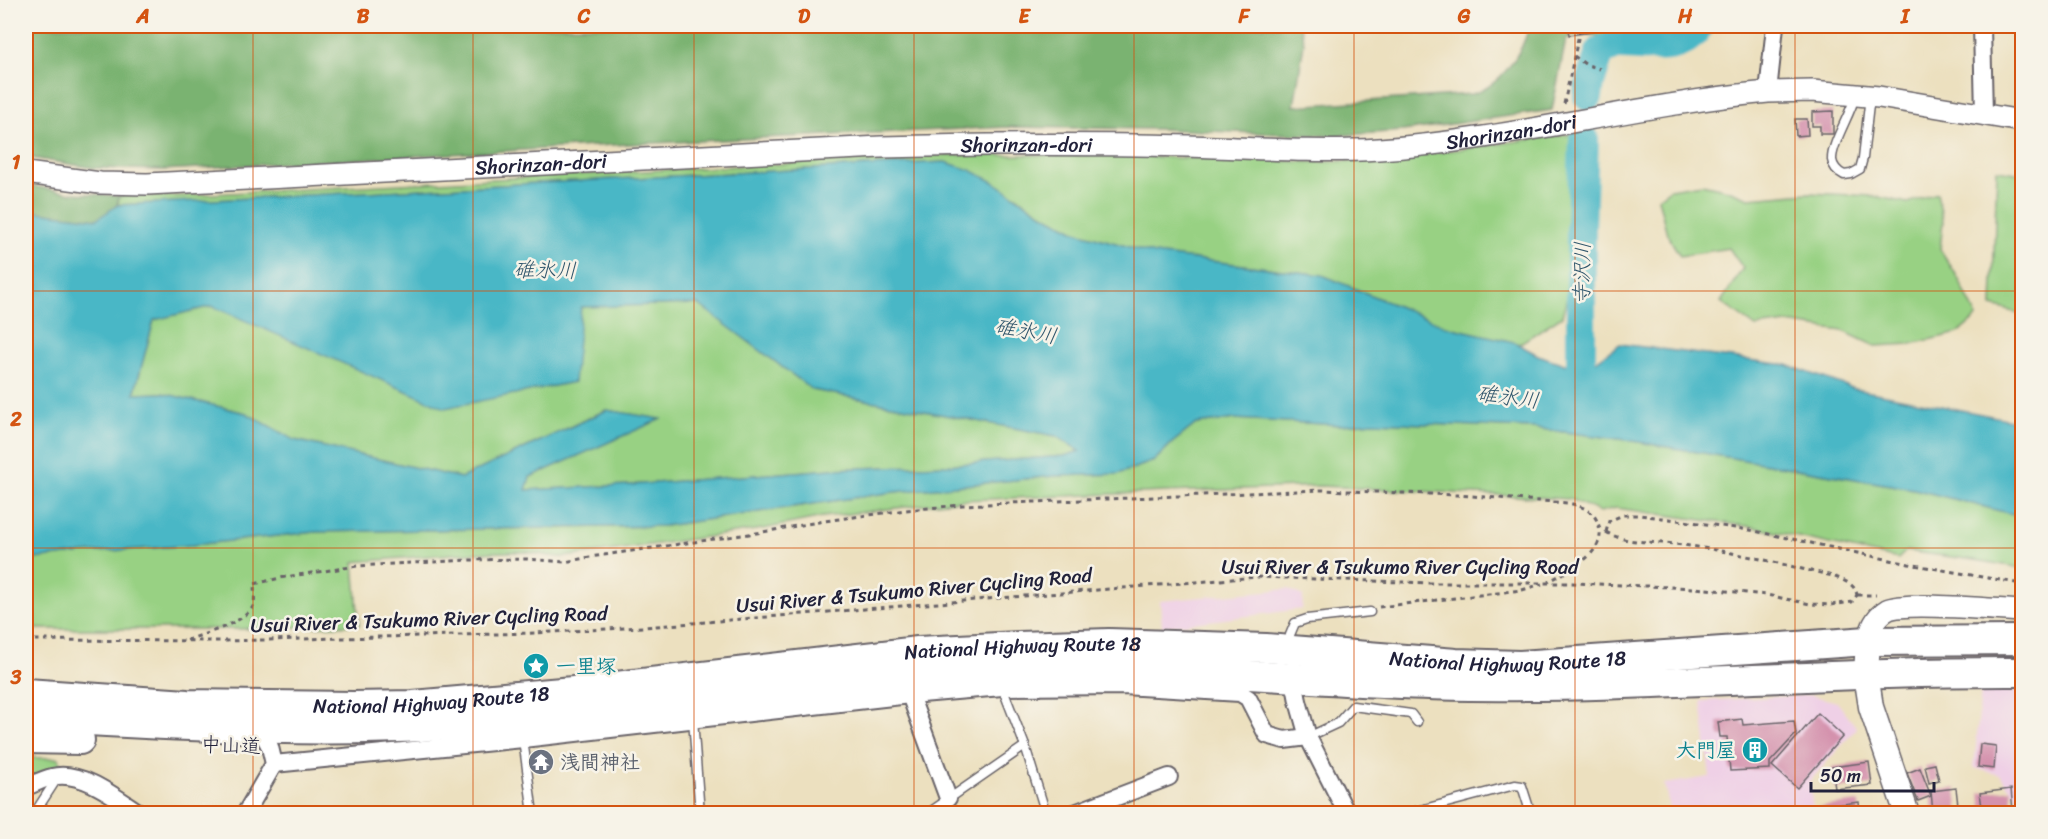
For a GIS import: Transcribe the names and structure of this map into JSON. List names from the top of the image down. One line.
{"streets":{"highway":["National Highway Route 18","中山道"],"street":["Shorinzan-dori"],"path":["Usui River & Tsukumo River Cycling Road"]},"crossings":[["National Highway Route 18","中山道"]],"water":["碓氷川","寺沢川"],"places":{"place":["一里塚"],"building":["大門屋"],"temple":["浅間神社"]},"scale_bar":"50 m","grid":{"columns":["A","B","C","D","E","F","G","H","I"],"rows":["1","2","3"]}}
